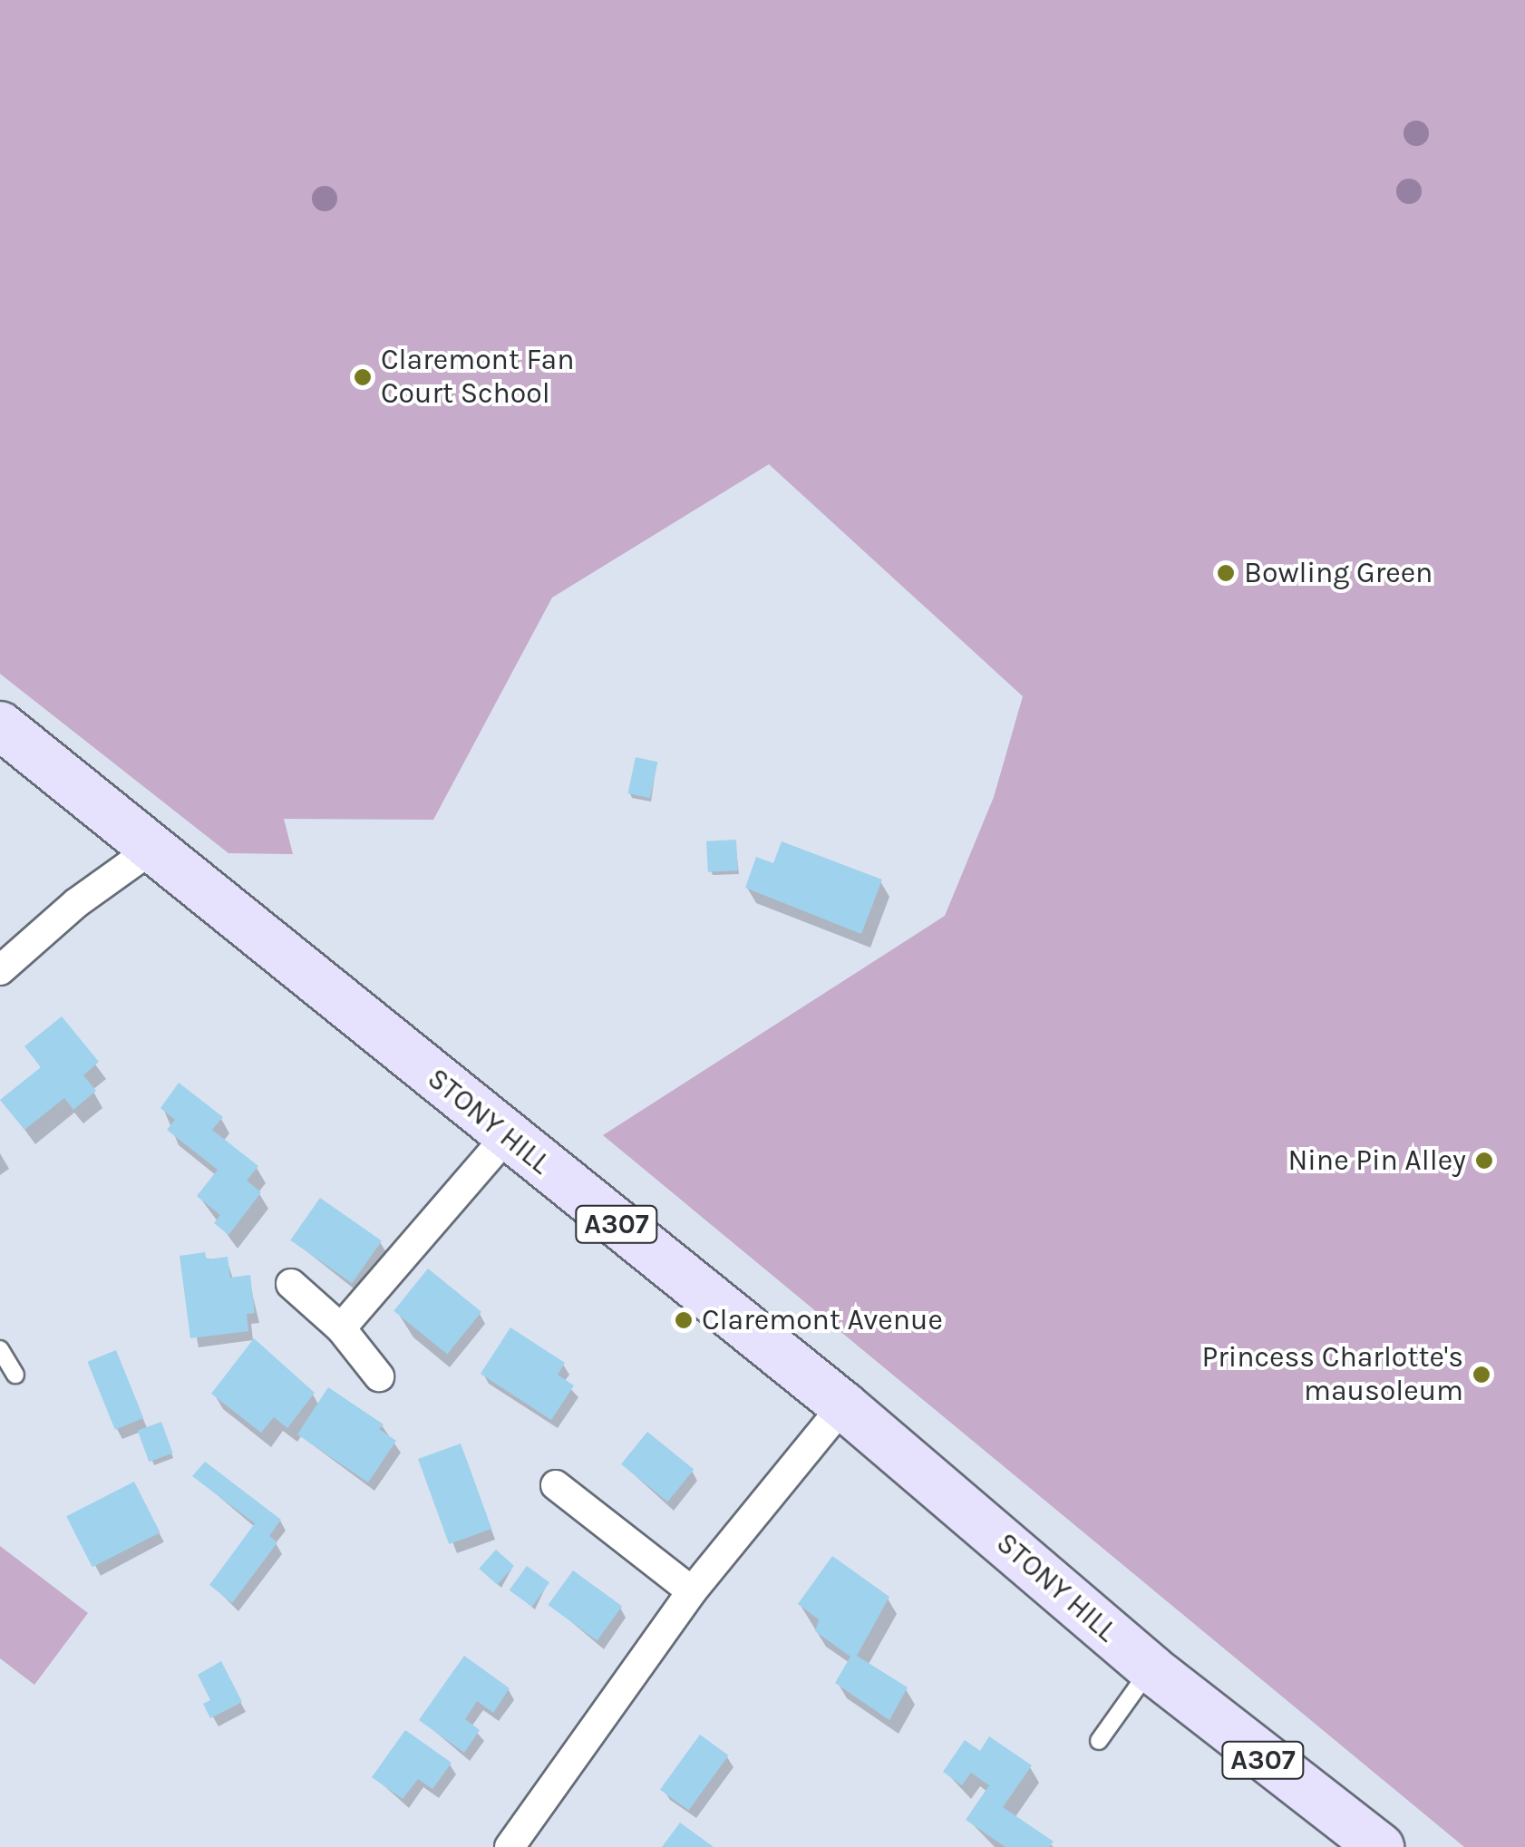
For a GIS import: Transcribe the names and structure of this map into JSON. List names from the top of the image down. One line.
{"streets":{"main road":["STONY HILL","A307"]},"places":["Claremont Fan Court School","Bowling Green","Nine Pin Alley","Claremont Avenue","Princess Charlotte's mausoleum"]}
